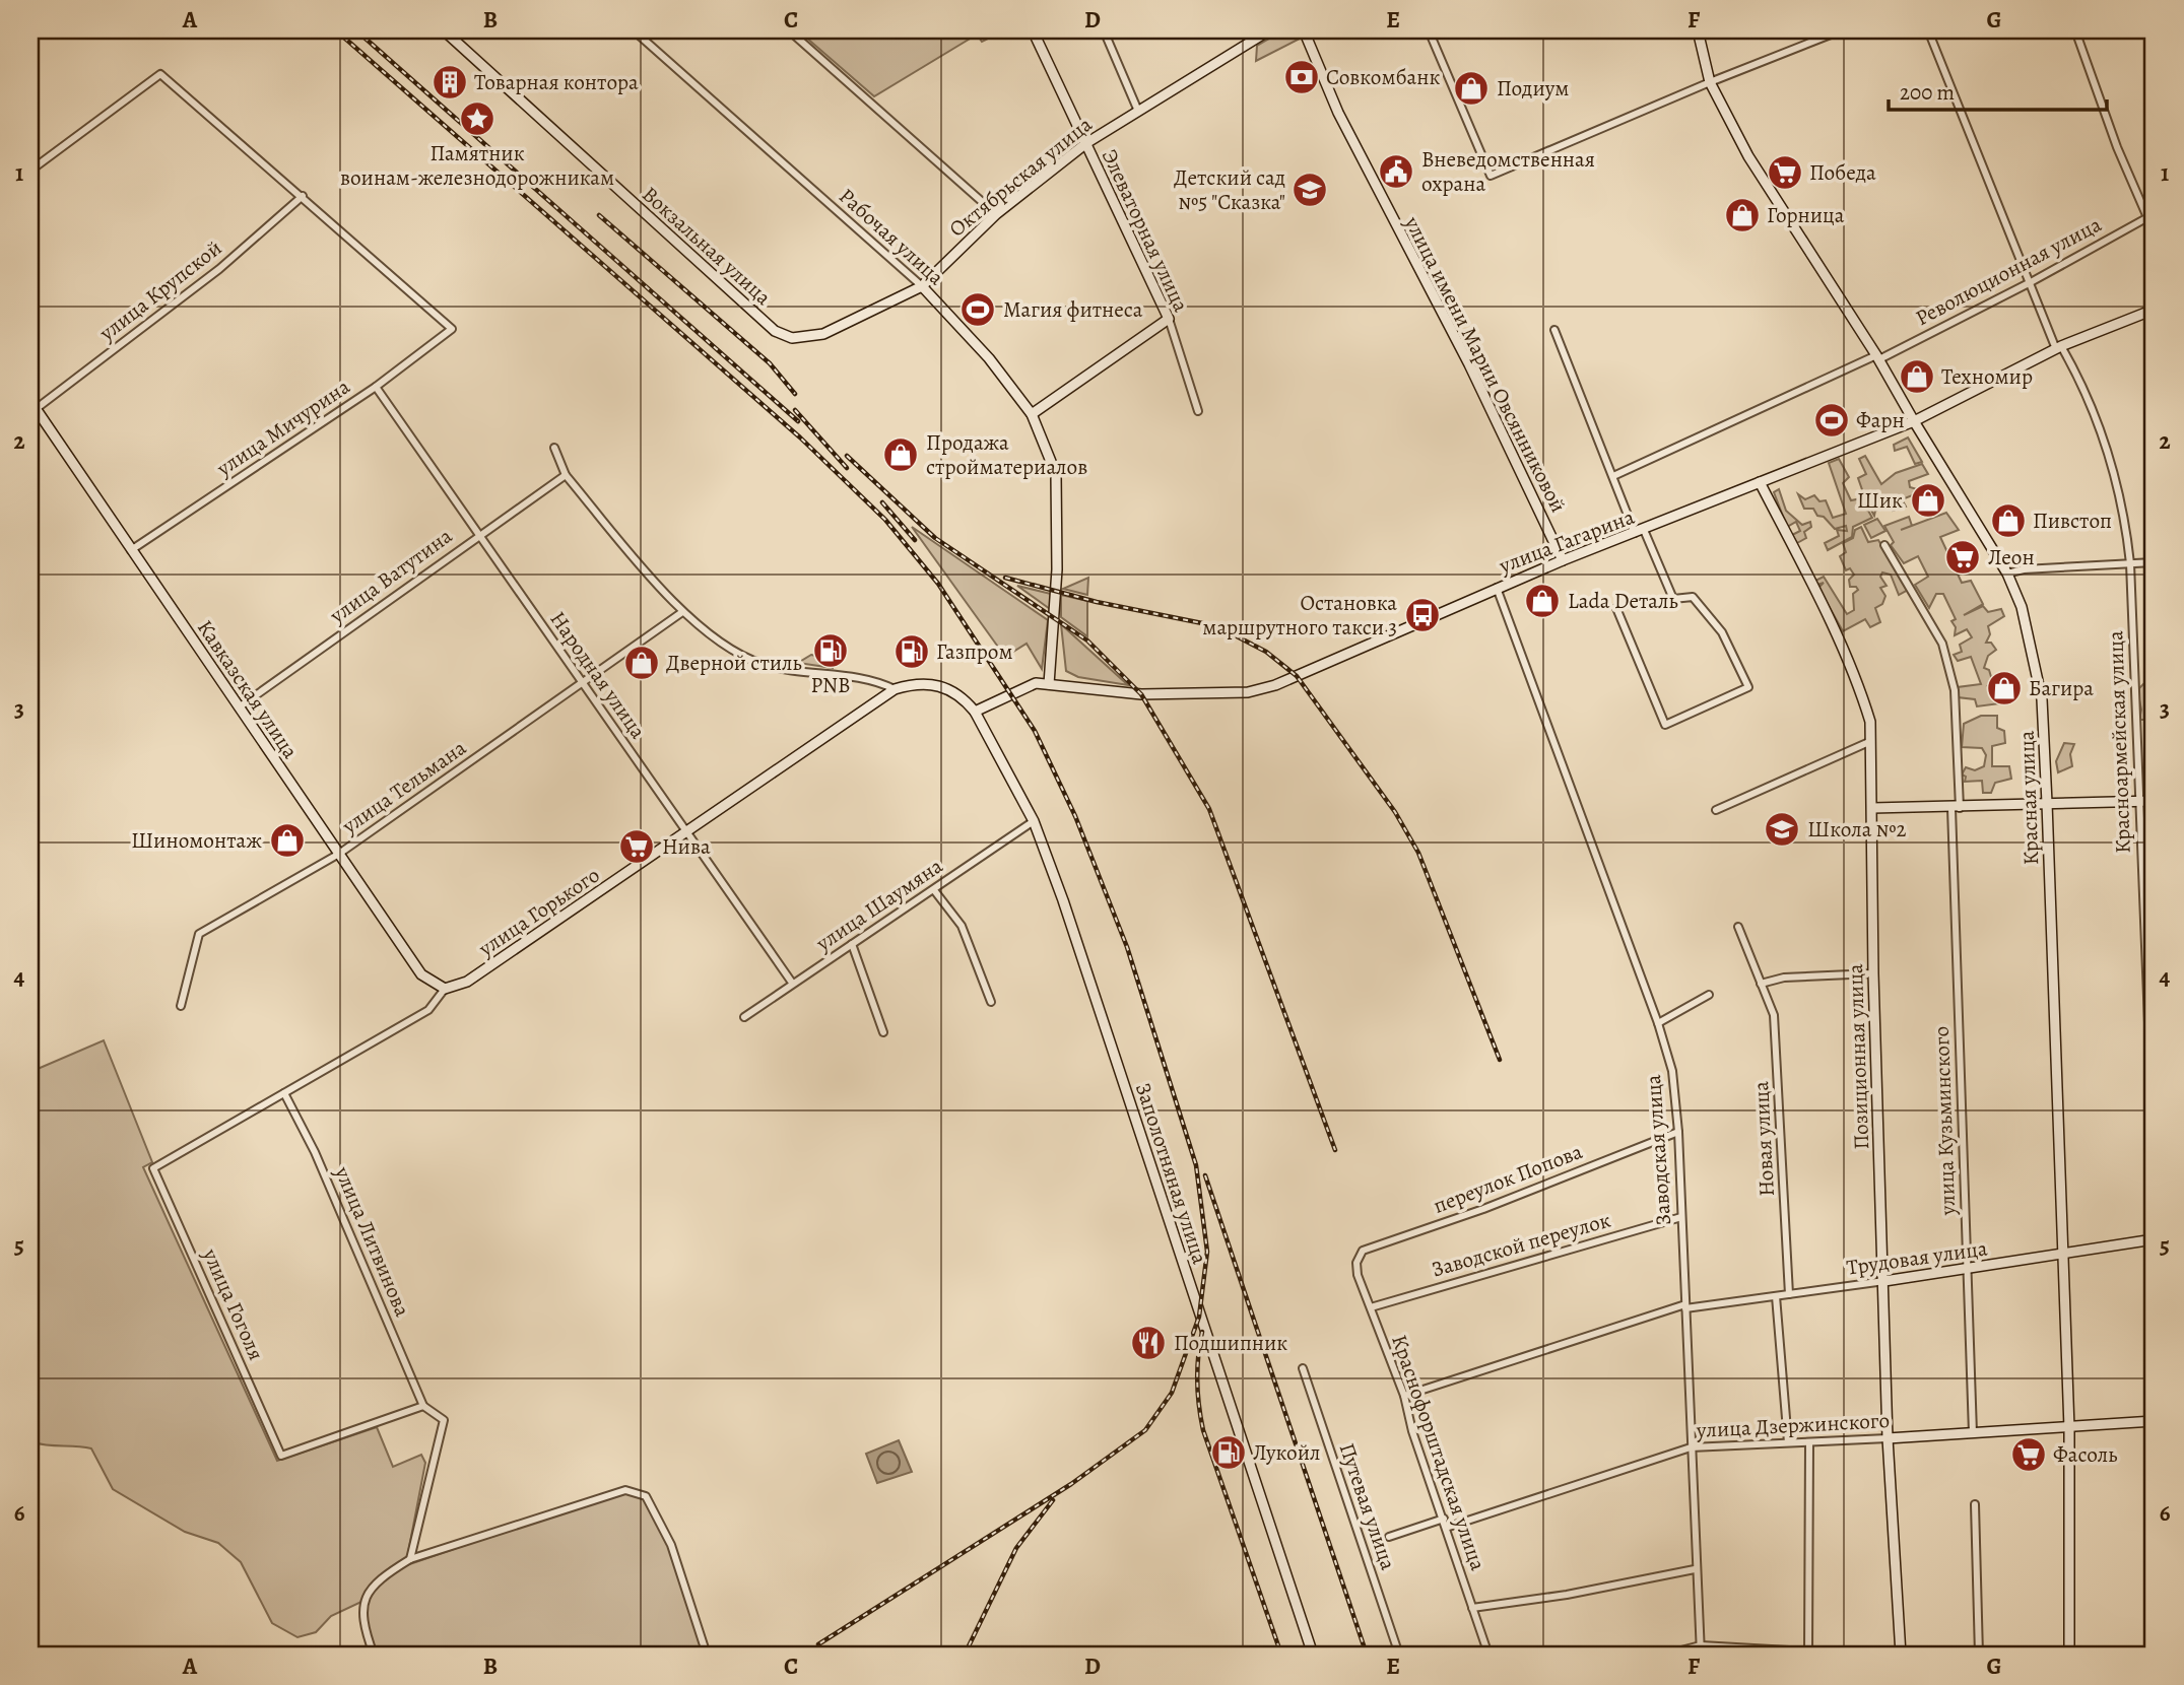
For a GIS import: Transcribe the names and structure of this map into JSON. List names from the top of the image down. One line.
{"streets":{"main road":["Октябрьская улица","Элеваторная улица","Рабочая улица","Вокзальная улица","улица имени Марии Овсянниковой","улица Гагарина","Кавказская улица","Красная улица","улица Горького","Позиционная улица","Заполотняная улица","Трудовая улица","улица Дзержинского"],"street":["Революционная улица","улица Крупской","улица Мичурина","улица Ватутина","Народная улица","Красноармейская улица","улица Тельмана","улица Шаумяна","улица Кузьминского","Новая улица","Заводская улица","переулок Попова","улица Литвинова","Заводской переулок","улица Гоголя","Краснофорштадская улица","Путевая улица"]},"crossings":[["Октябрьская улица","Элеваторная улица"],["Октябрьская улица","Рабочая улица"],["Октябрьская улица","Вокзальная улица"],["Рабочая улица","улица Гагарина"],["Революционная улица","Красноармейская улица"],["Революционная улица","Красная улица"],["улица Крупской","улица Мичурина"],["улица Крупской","Кавказская улица"],["улица имени Марии Овсянниковой","улица Гагарина"],["улица Мичурина","Народная улица"],["улица Мичурина","Кавказская улица"],["улица Гагарина","Красноармейская улица"],["улица Гагарина","Красная улица"],["улица Гагарина","улица Горького"],["улица Гагарина","Позиционная улица"],["улица Гагарина","Заводская улица"],["улица Гагарина","Заполотняная улица"],["улица Ватутина","Народная улица"],["улица Ватутина","Кавказская улица"],["Народная улица","улица Тельмана"],["Народная улица","улица Шаумяна"],["Народная улица","улица Горького"],["Кавказская улица","улица Тельмана"],["Кавказская улица","улица Горького"],["Красная улица","Трудовая улица"],["Красная улица","улица Дзержинского"],["улица Шаумяна","Заполотняная улица"],["улица Горького","Заполотняная улица"],["улица Горького","улица Литвинова"],["улица Горького","улица Гоголя"],["Позиционная улица","Трудовая улица"],["Позиционная улица","улица Дзержинского"],["улица Кузьминского","Трудовая улица"],["улица Кузьминского","улица Дзержинского"],["Новая улица","Трудовая улица"],["Заводская улица","переулок Попова"],["Заводская улица","Заводской переулок"],["Заводская улица","Трудовая улица"],["Заводская улица","улица Дзержинского"],["переулок Попова","Краснофорштадская улица"],["улица Литвинова","улица Гоголя"],["Заводской переулок","Краснофорштадская улица"],["Трудовая улица","Краснофорштадская улица"],["улица Дзержинского","Краснофорштадская улица"]],"places":{"bank":["Совкомбанк"],"building":["Товарная контора"],"shop":["Подиум","Горница","Техномир","Продажа стройматериалов","Шик","Пивстоп","Lada Dеталь","Дверной стиль","Багира","Шиномонтаж"],"place":["Памятник воинам-железнодорожникам"],"public building":["Вневедомственная охрана"],"supermarket":["Победа","Леон","Нива","Фасоль"],"school or university":["Детский сад №5 \"Сказка\"","Школа №2"],"sports":["Магия фитнеса","Фарн"],"bus stop":["Остановка маршрутного такси 3"],"fuel station":["PNB","Газпром","Лукойл"],"restaurant":["Подшипник"]},"scale_bar":"200 m","grid":{"columns":["A","B","C","D","E","F","G"],"rows":["1","2","3","4","5","6"]}}
